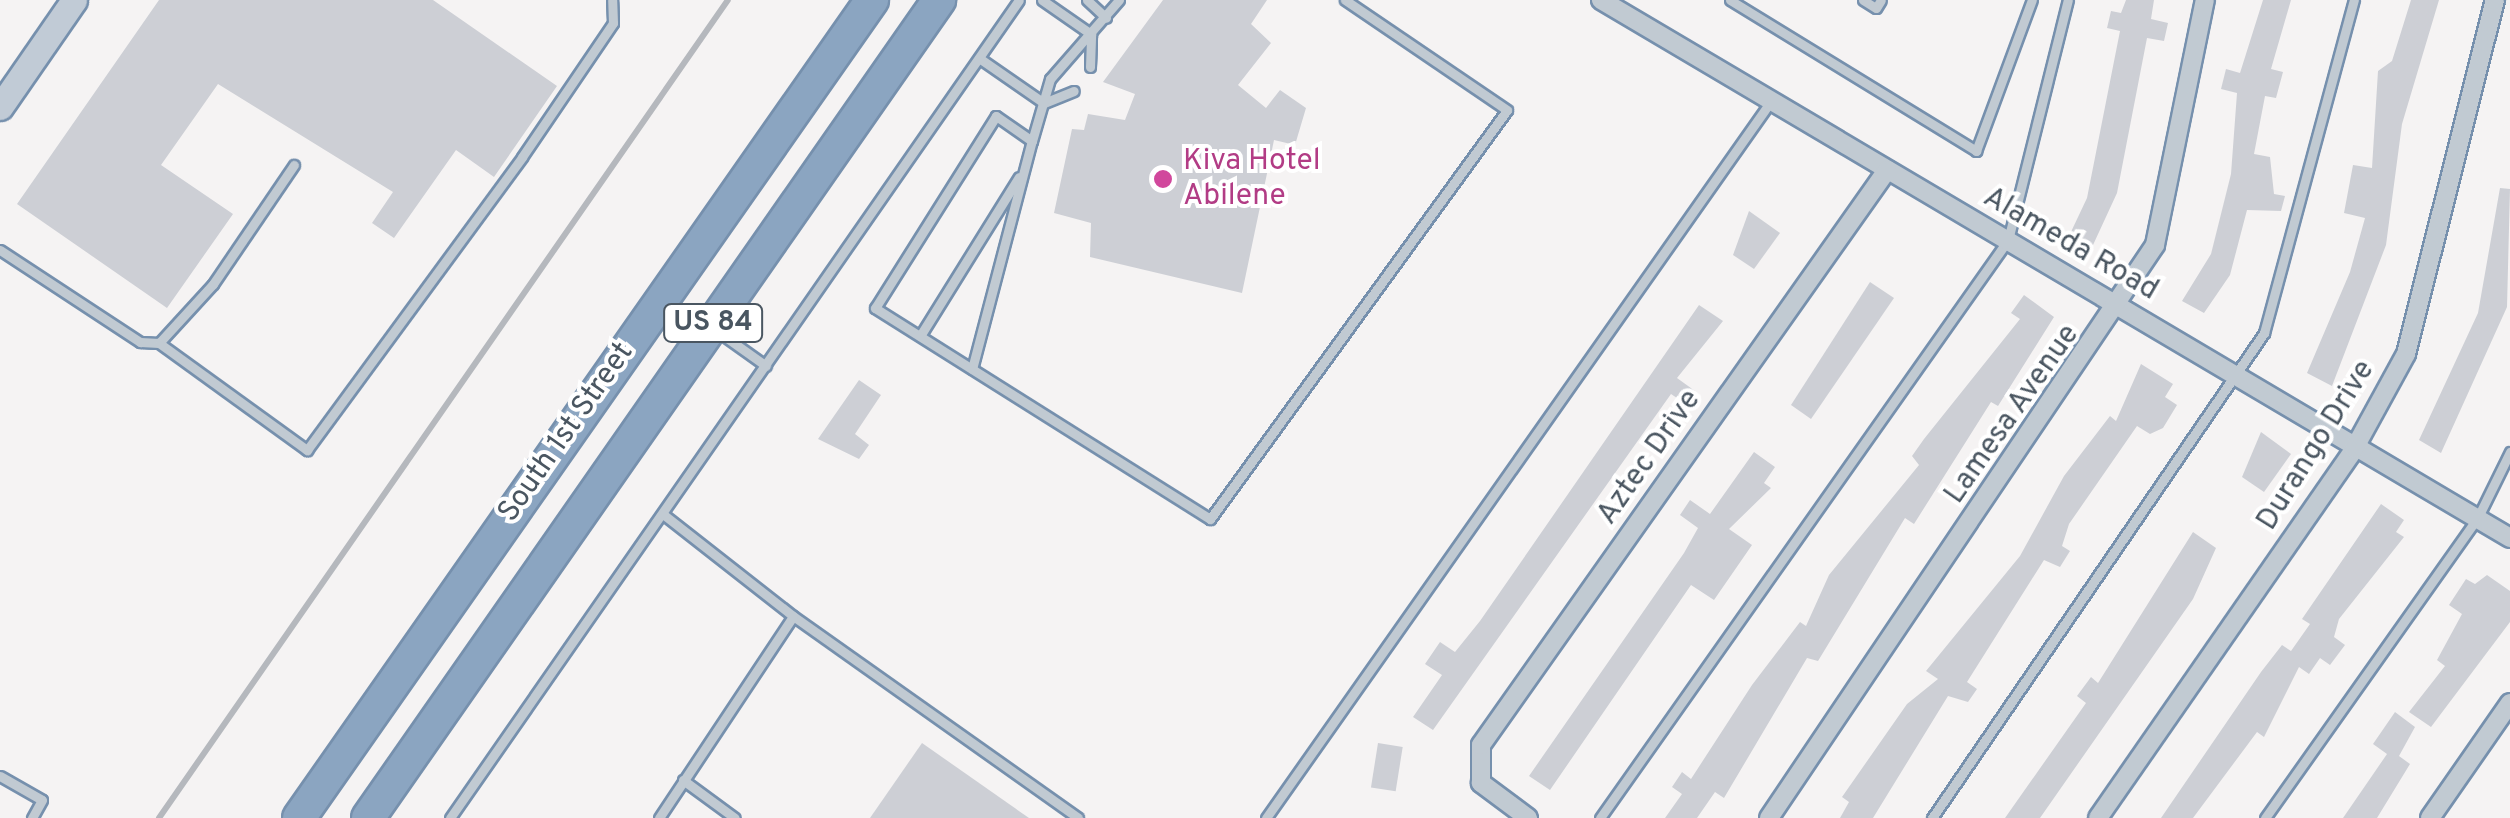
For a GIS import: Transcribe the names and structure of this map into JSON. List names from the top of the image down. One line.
{"streets":{"highway":["US 84","South 1st Street"],"street":["Alameda Road","Lamesa Avenue","Durango Drive","Aztec Drive"]},"crossings":[["Alameda Road","Lamesa Avenue"],["Alameda Road","Durango Drive"],["Alameda Road","Aztec Drive"]],"places":["Kiva Hotel Abilene"]}
